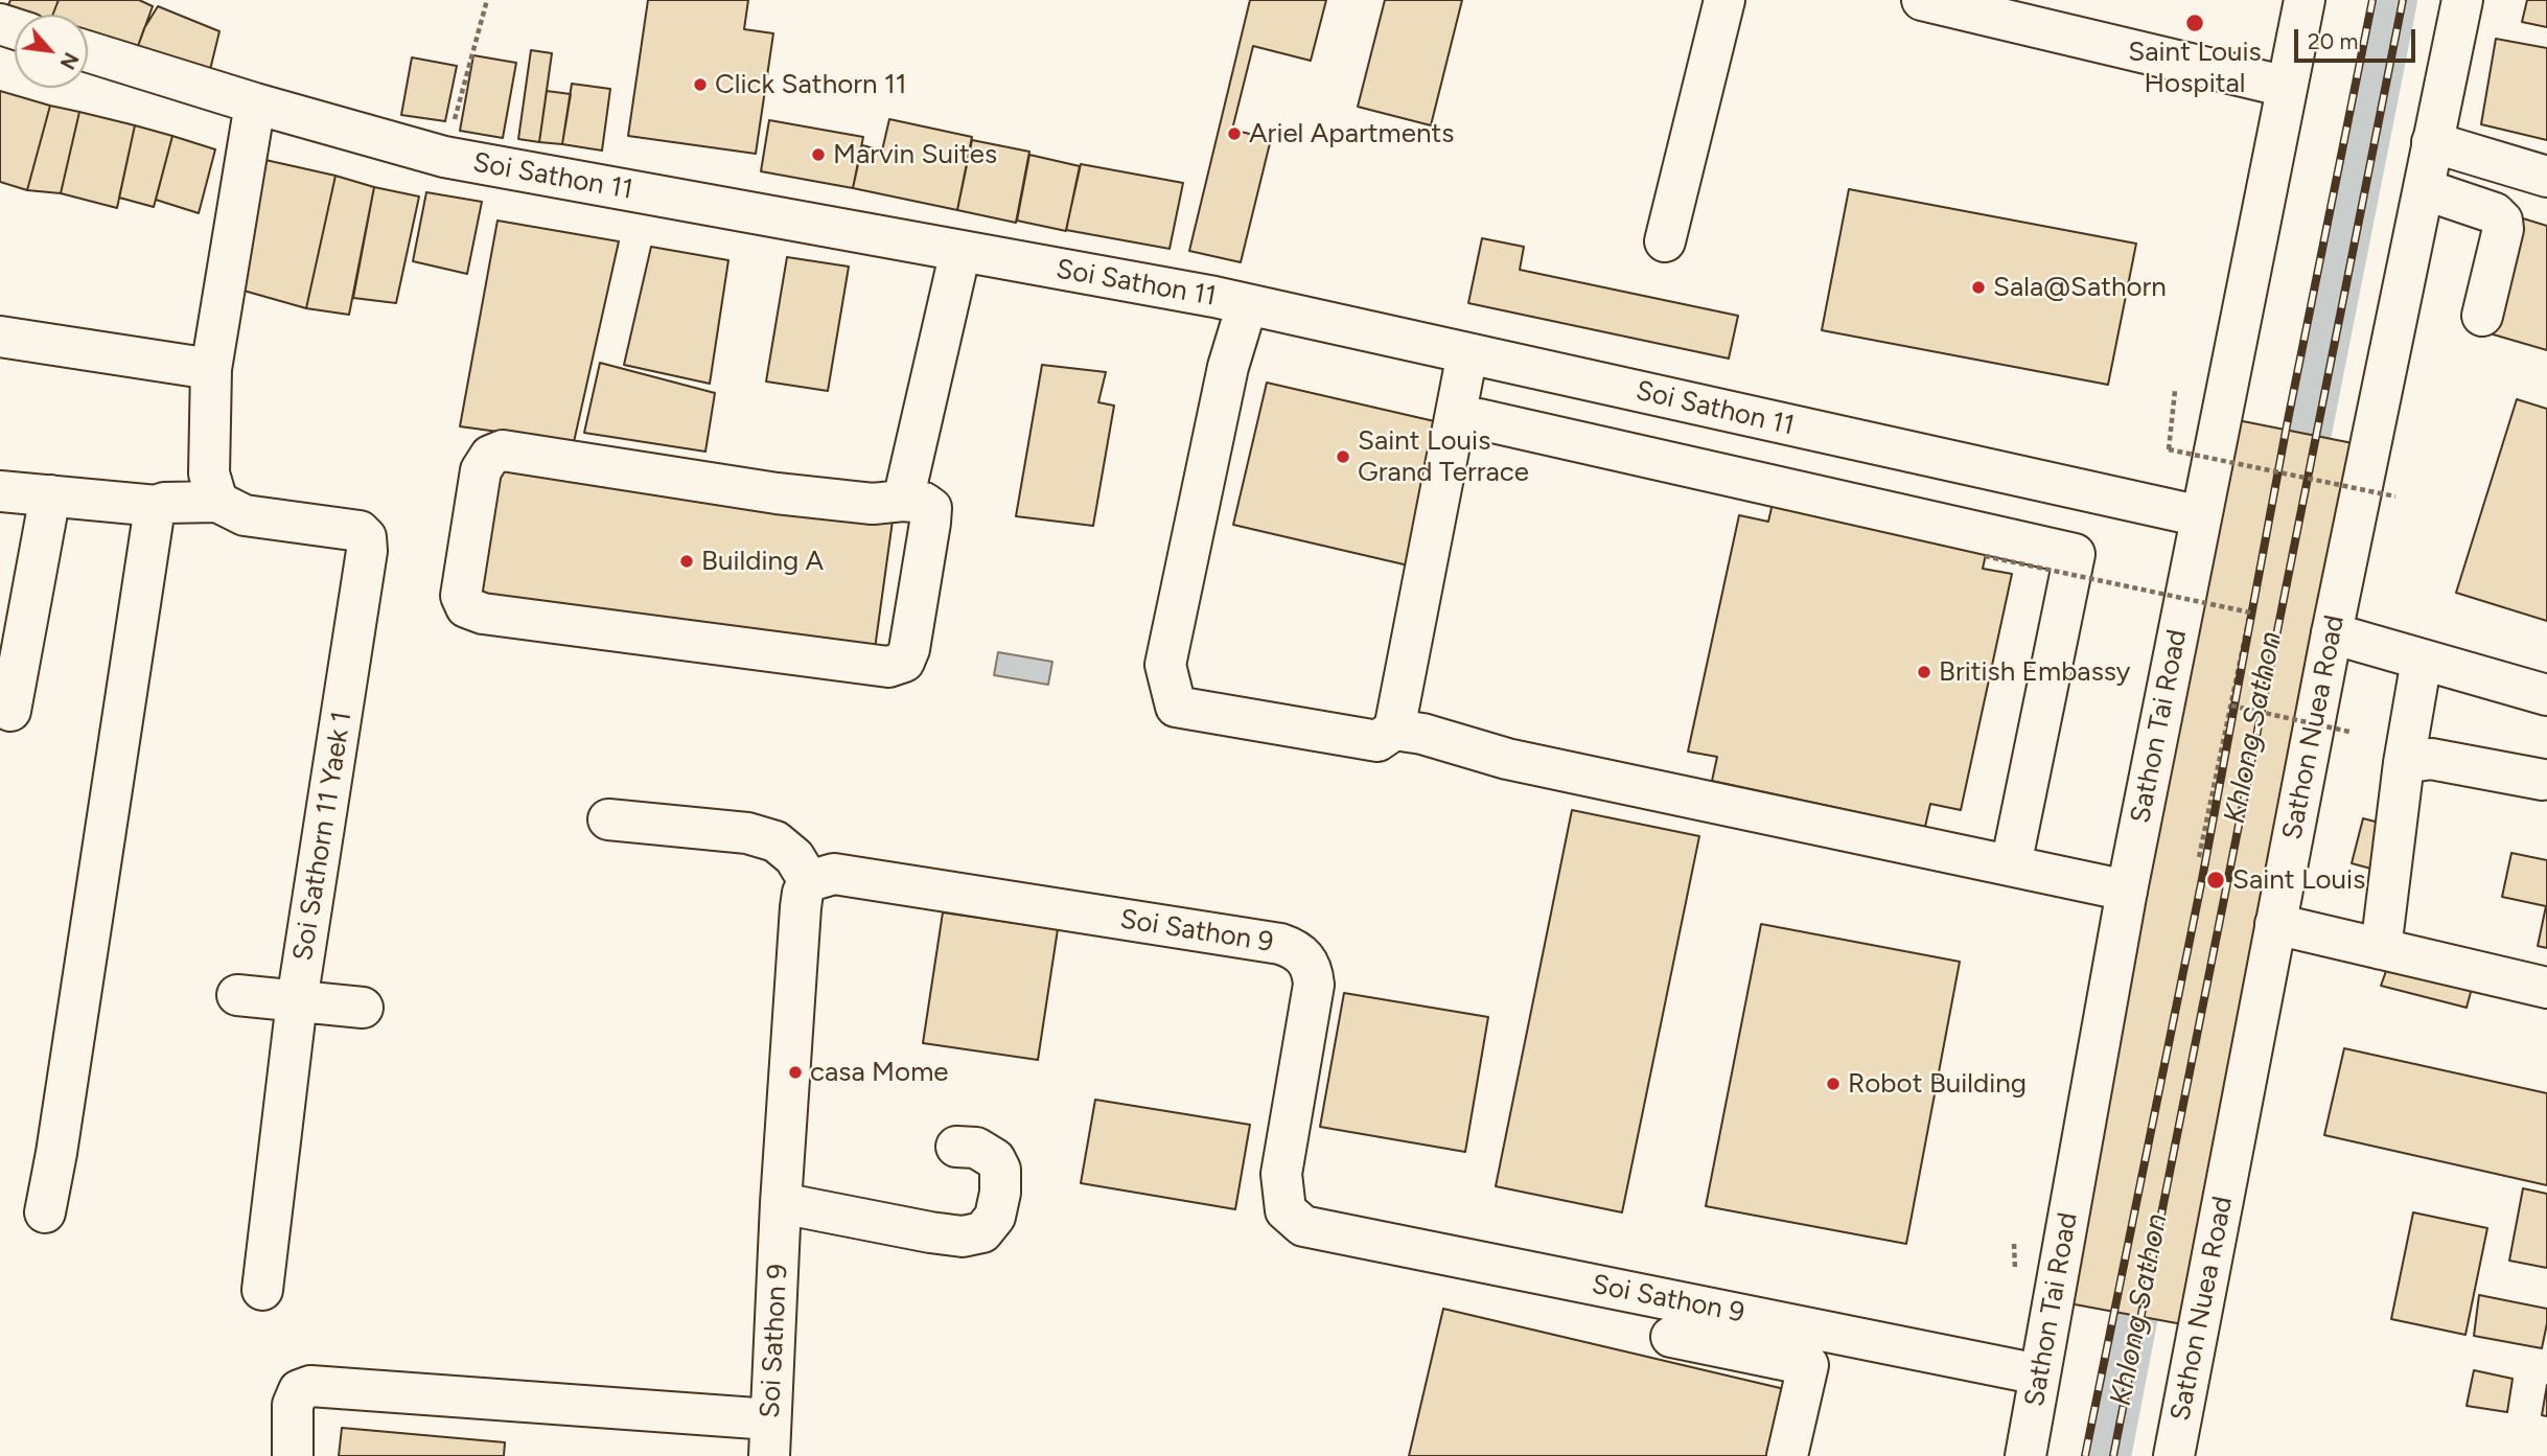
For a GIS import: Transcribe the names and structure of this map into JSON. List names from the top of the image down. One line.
{"streets":{"street":["Soi Sathon 11","Sathon Tai Road","Sathon Nuea Road","Soi Sathorn 11 Yaek 1","Soi Sathon 9"]},"crossings":[["Soi Sathon 11","Sathon Tai Road"],["Sathon Tai Road","Soi Sathon 9"]],"water":["Khlong Sathon"],"places":["Saint Louis Hospital","Click Sathorn 11","Ariel Apartments","Marvin Suites","Sala@Sathorn","Saint Louis Grand Terrace","Building A","British Embassy","Saint Louis","casa Mome","Robot Building"],"scale_bar":"20 m","north":"bottom right"}
